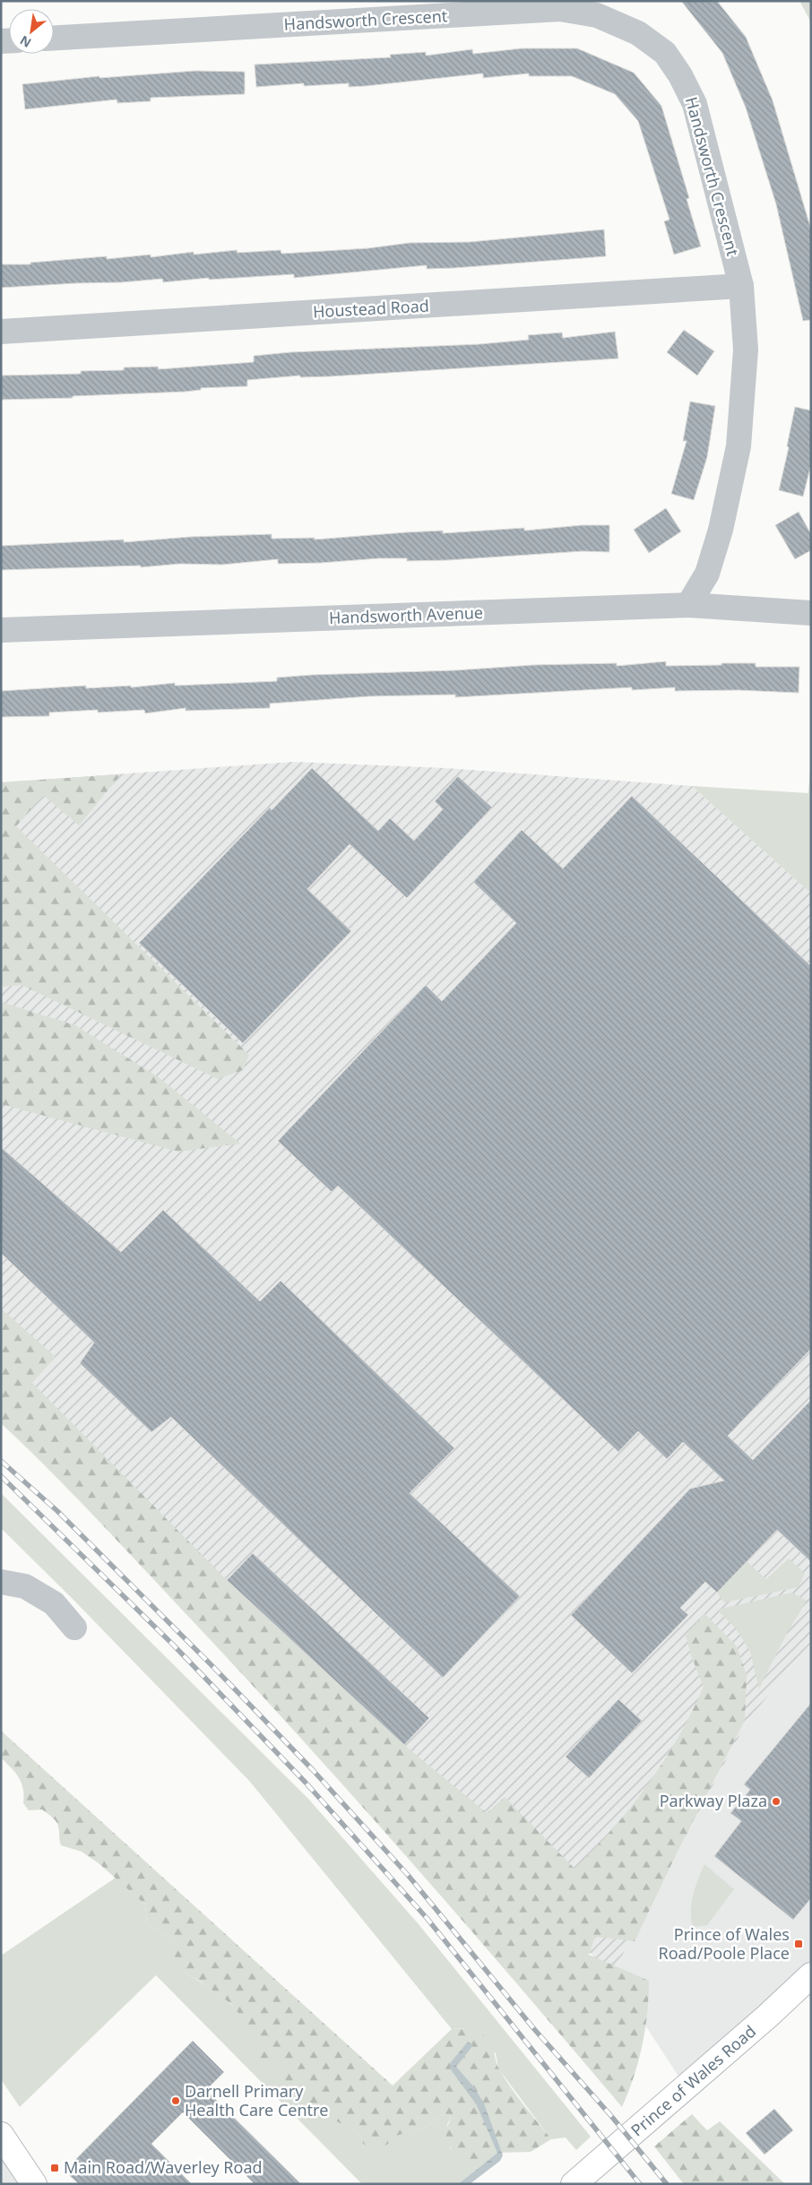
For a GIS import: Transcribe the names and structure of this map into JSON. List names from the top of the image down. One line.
{"streets":{"main road":["Prince of Wales Road"],"street":["Handsworth Crescent","Houstead Road","Handsworth Avenue"]},"crossings":[["Handsworth Crescent","Houstead Road"],["Handsworth Crescent","Handsworth Avenue"]],"places":{"other":["Parkway Plaza","Darnell Primary Health Care Centre"],"transit":["Prince of Wales Road/Poole Place","Main Road/Waverley Road"]},"north":"bottom left"}
